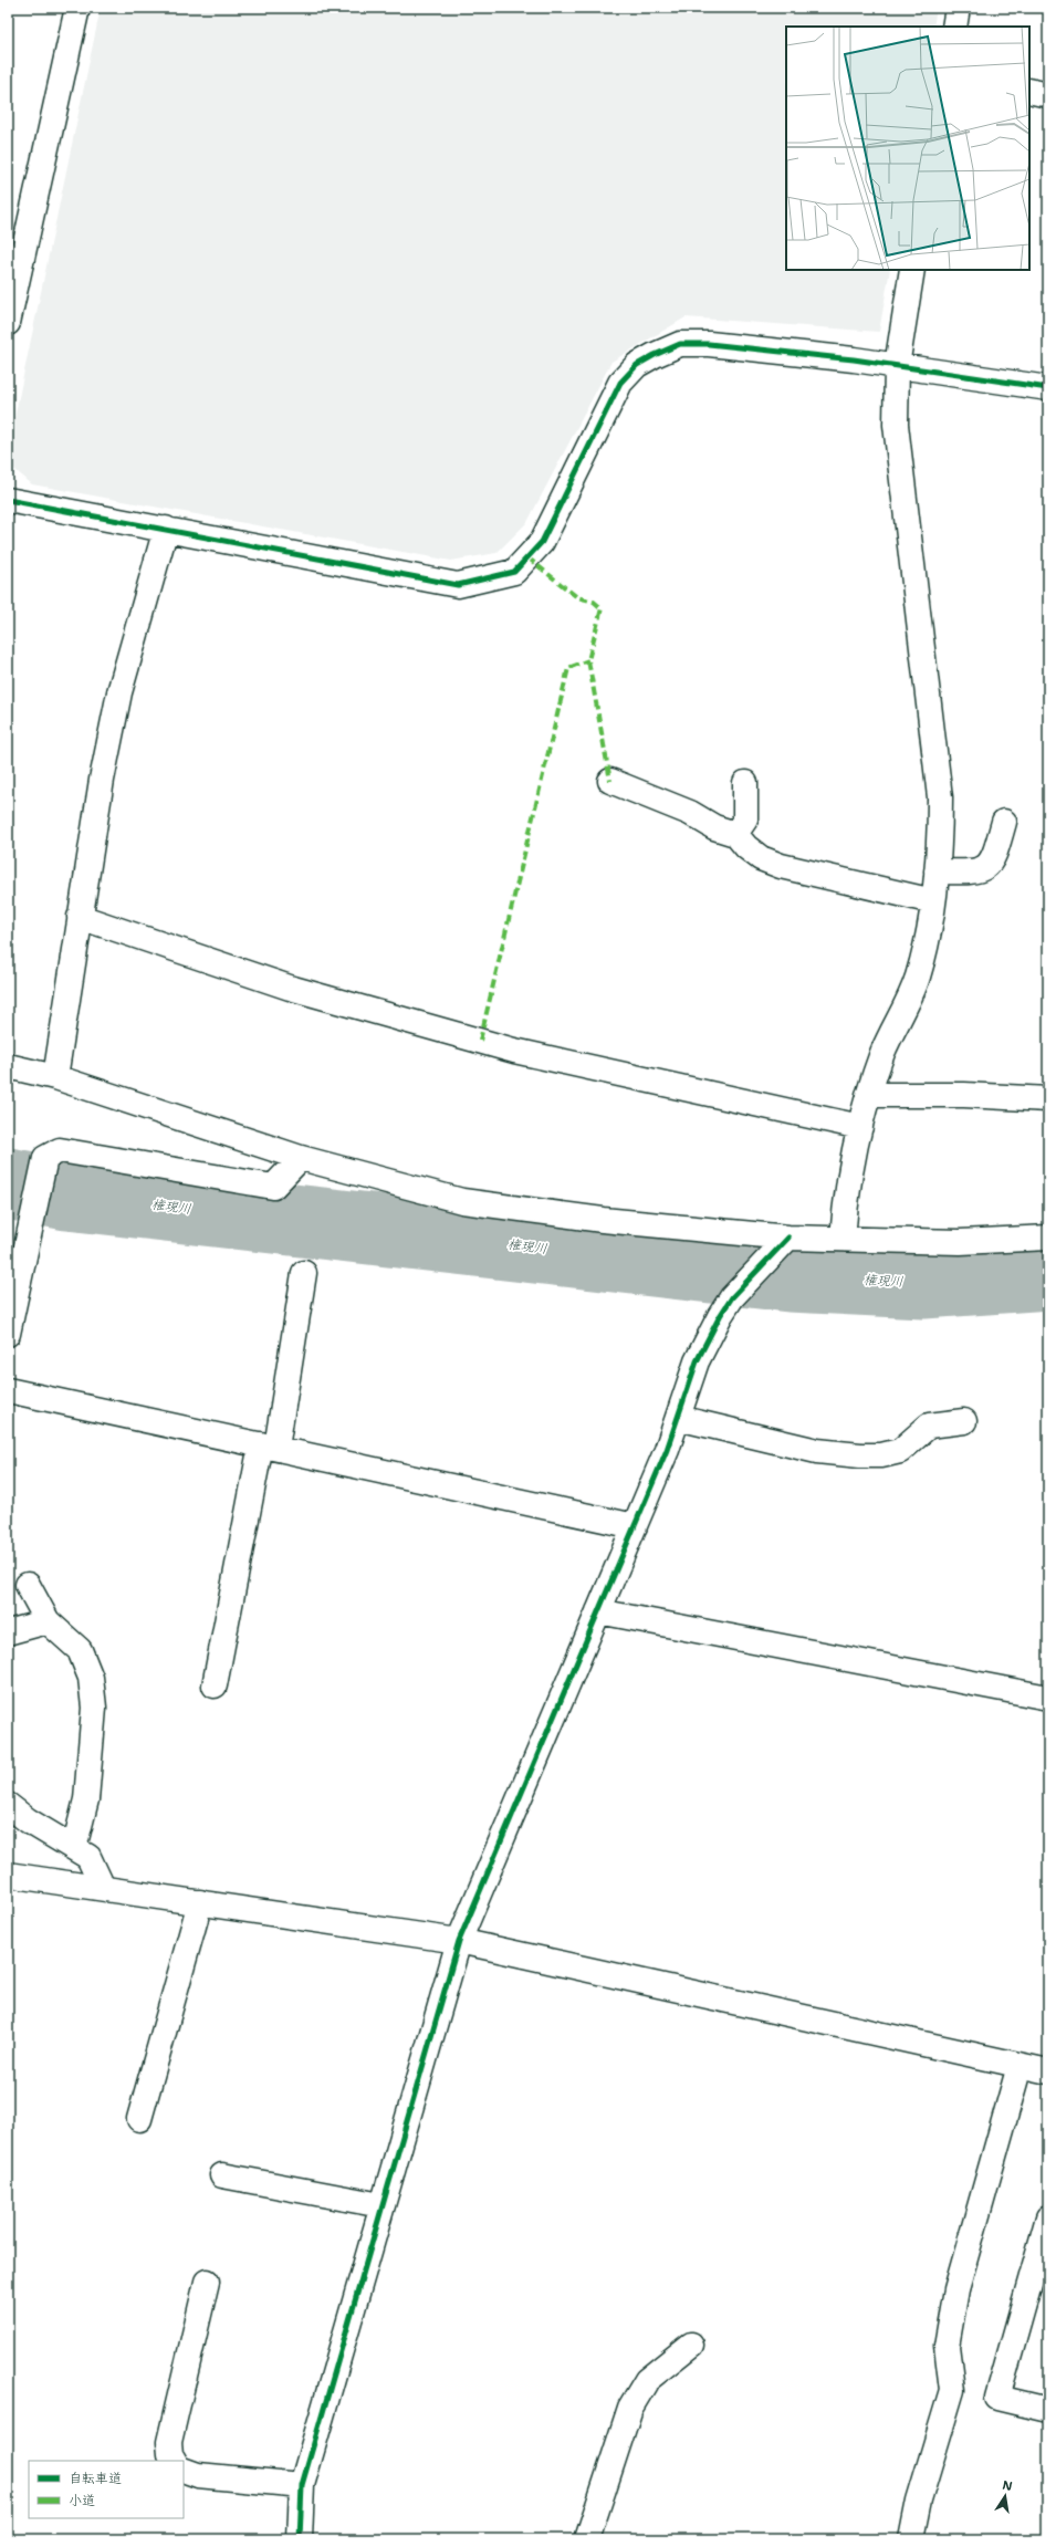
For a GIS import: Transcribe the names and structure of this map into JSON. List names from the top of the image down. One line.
{"water":["権現川"],"legend":["自転車道","小道"],"north":"top"}
